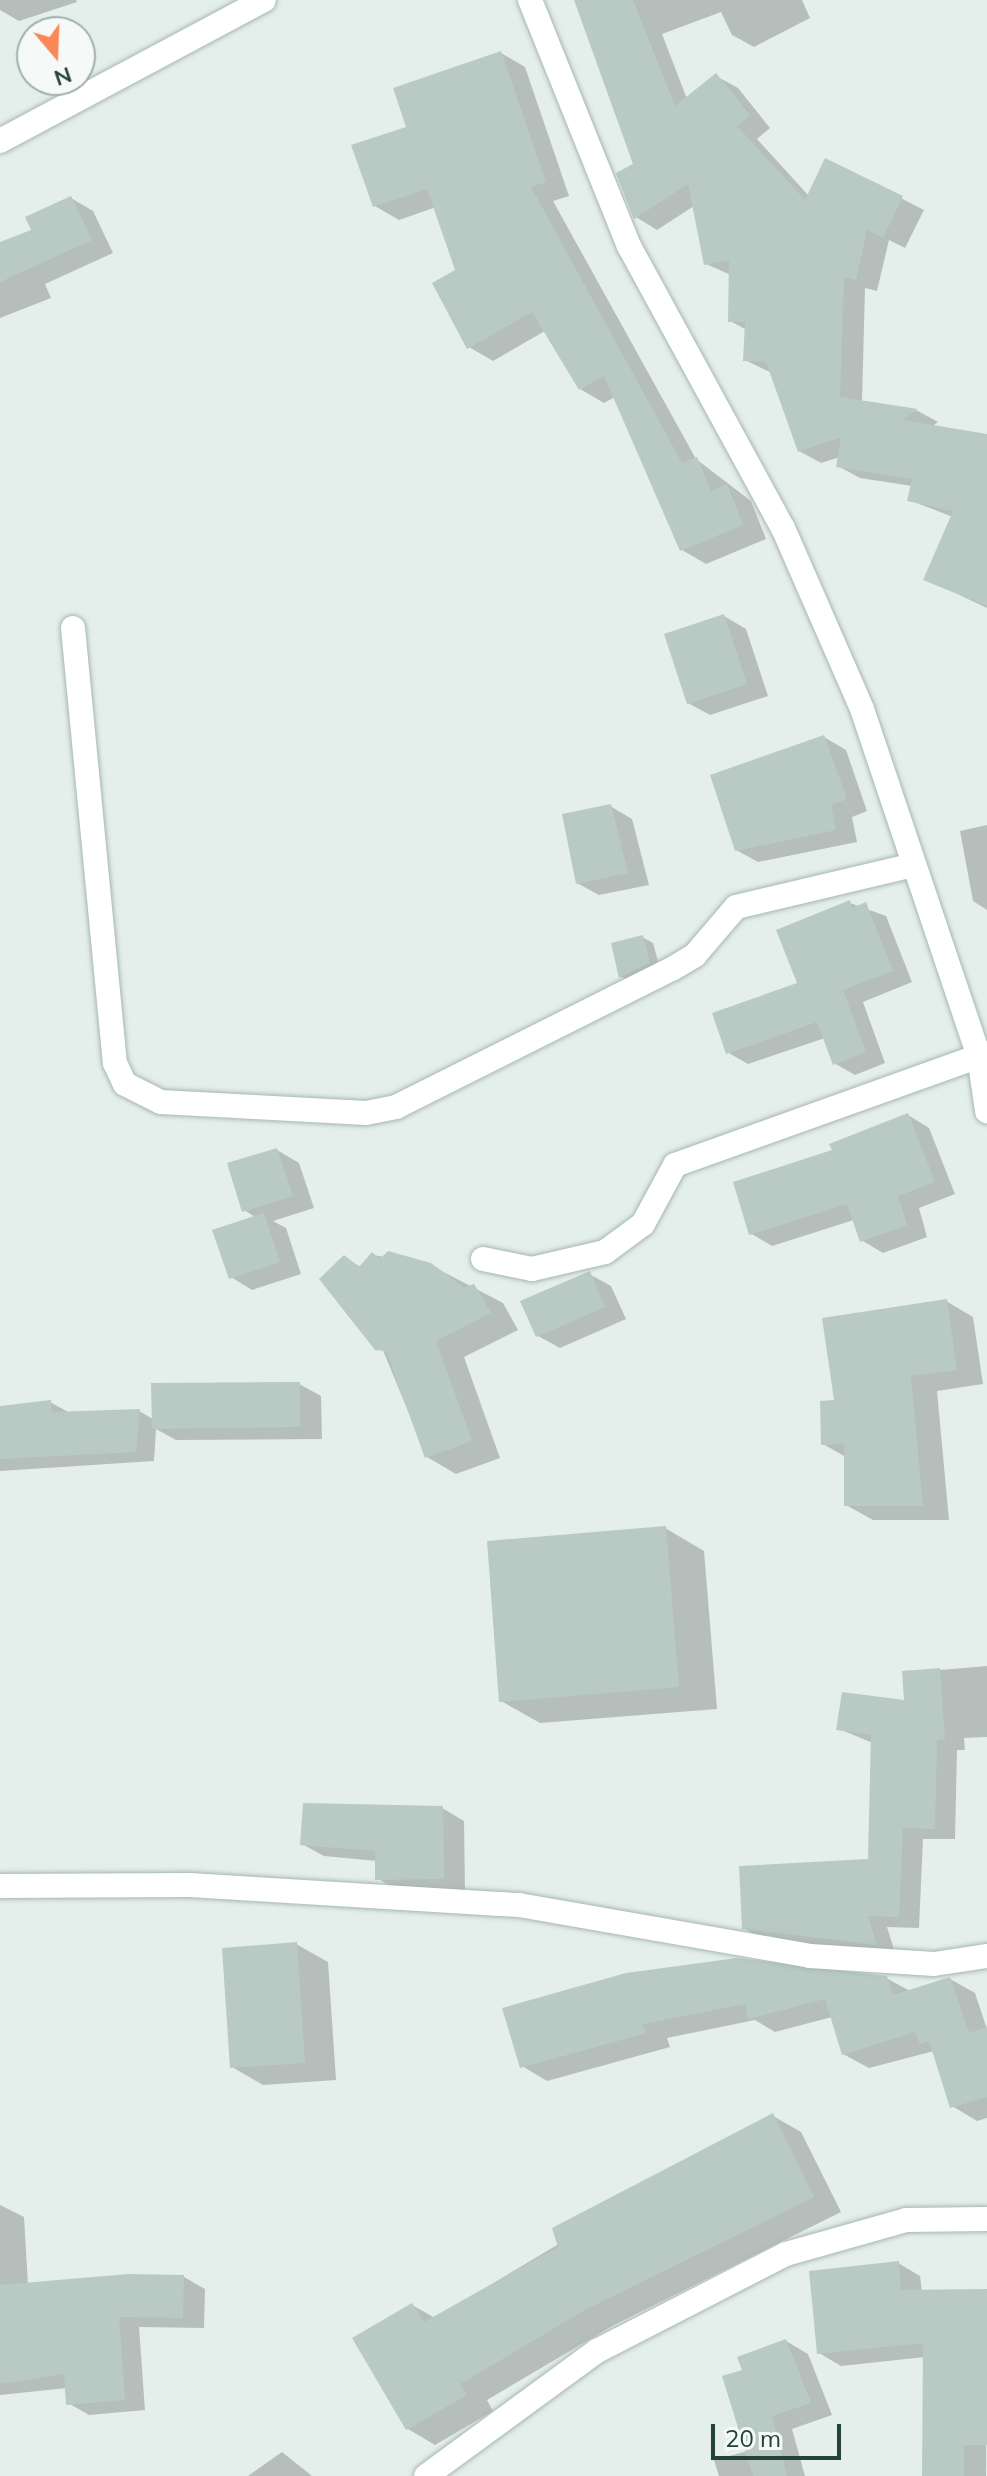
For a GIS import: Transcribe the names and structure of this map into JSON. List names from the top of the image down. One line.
{"scale_bar":"20 m","north":"bottom"}
